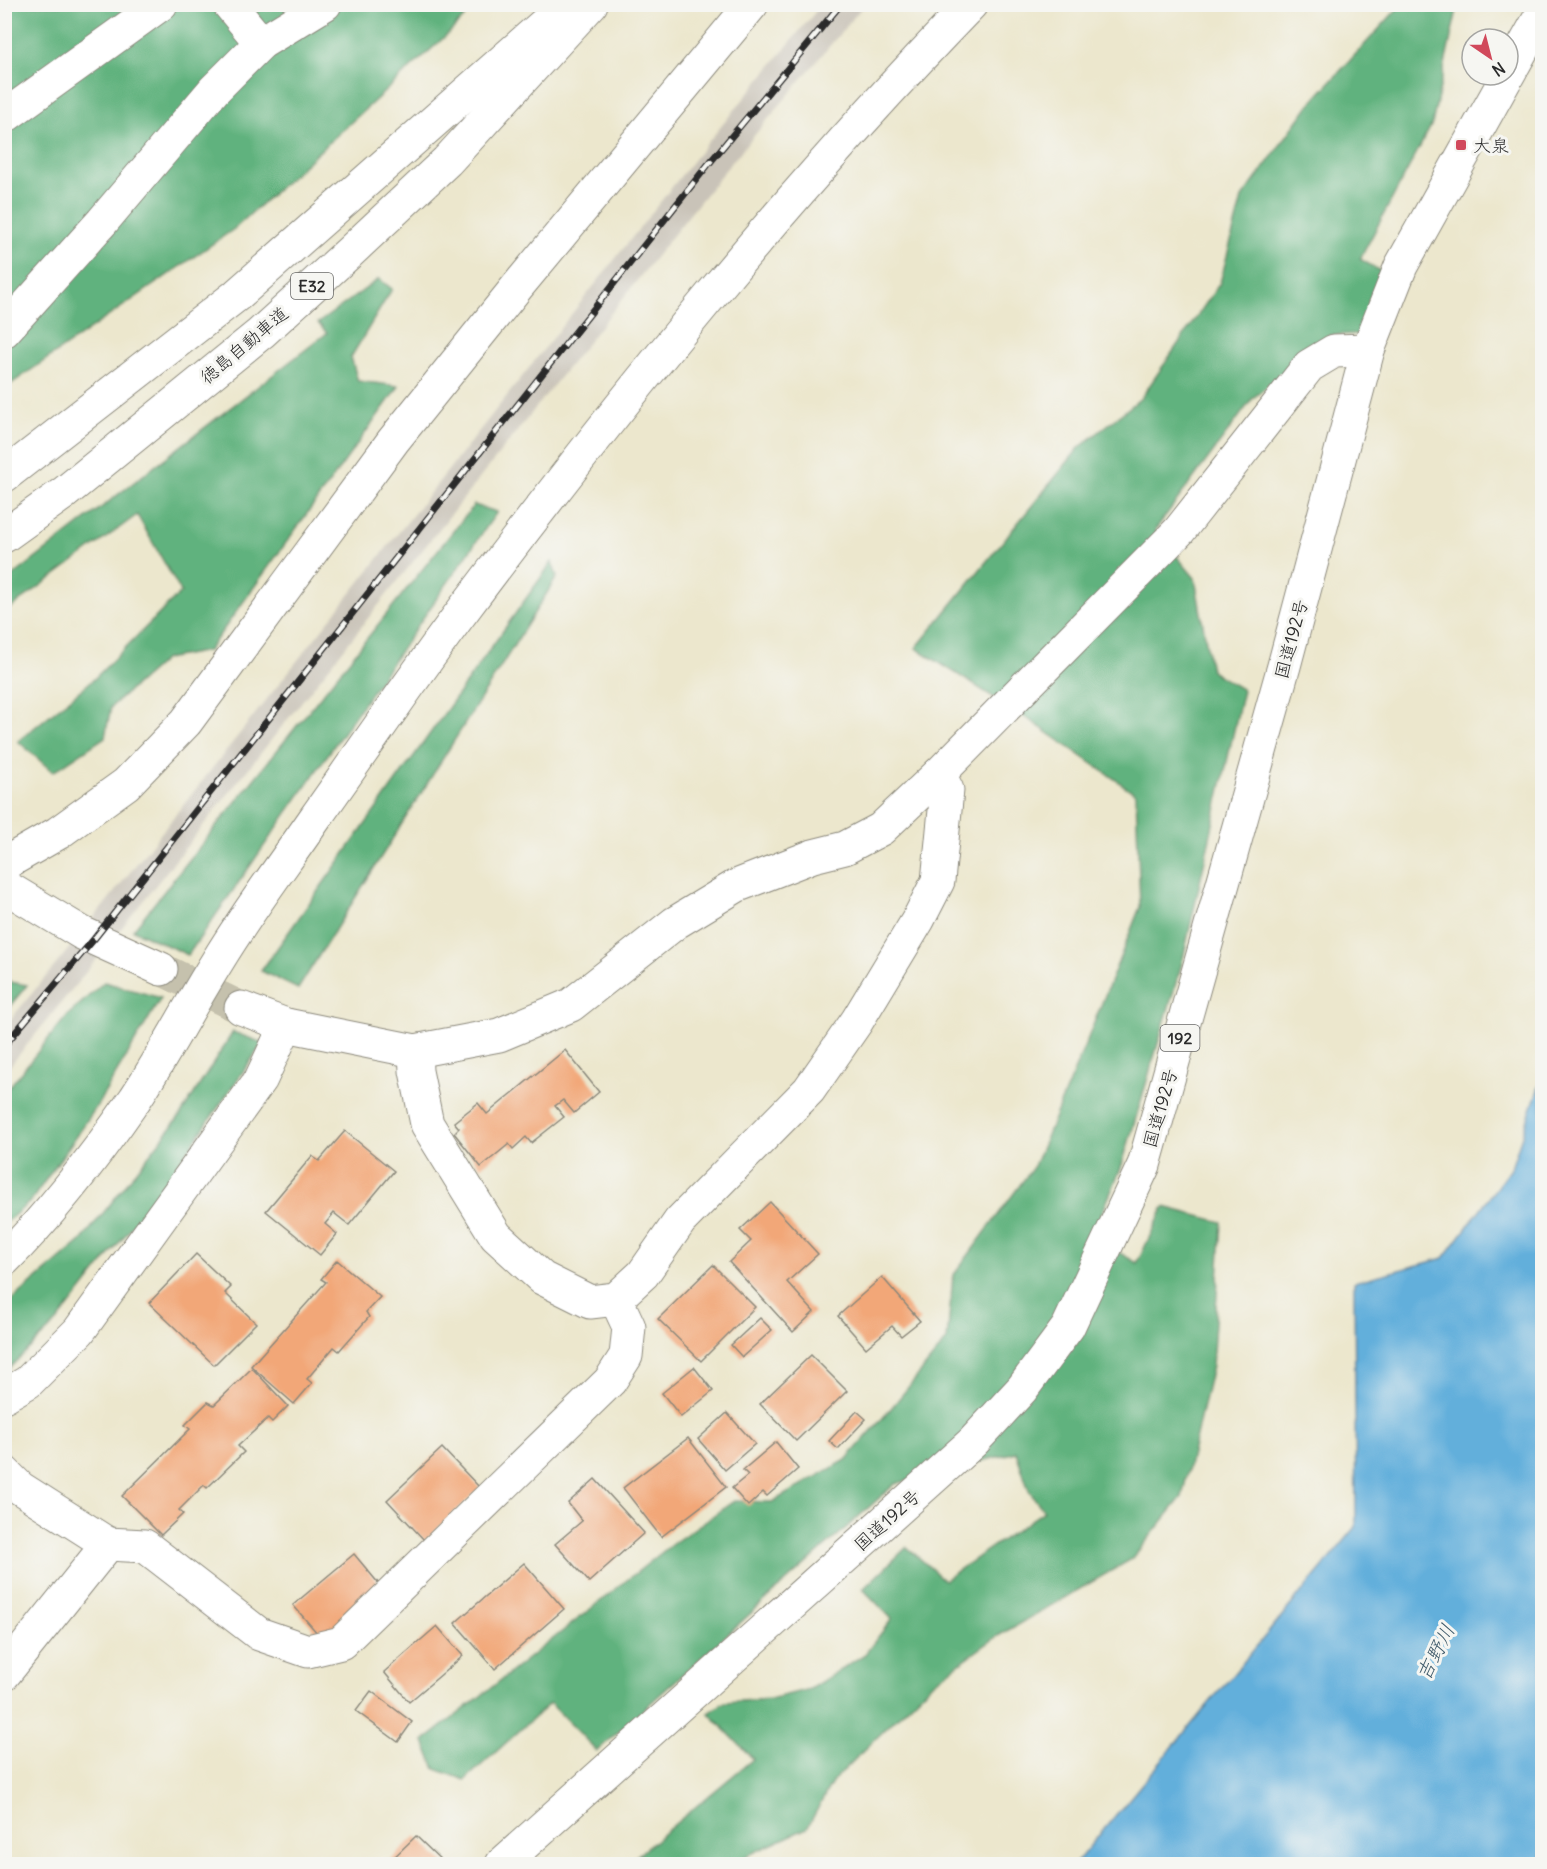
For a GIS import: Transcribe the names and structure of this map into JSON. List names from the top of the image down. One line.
{"streets":{"main road":["E32","徳島自動車道","国道192号","192"]},"water":["吉野川"],"places":{"transit":["大泉"]},"north":"bottom right"}
